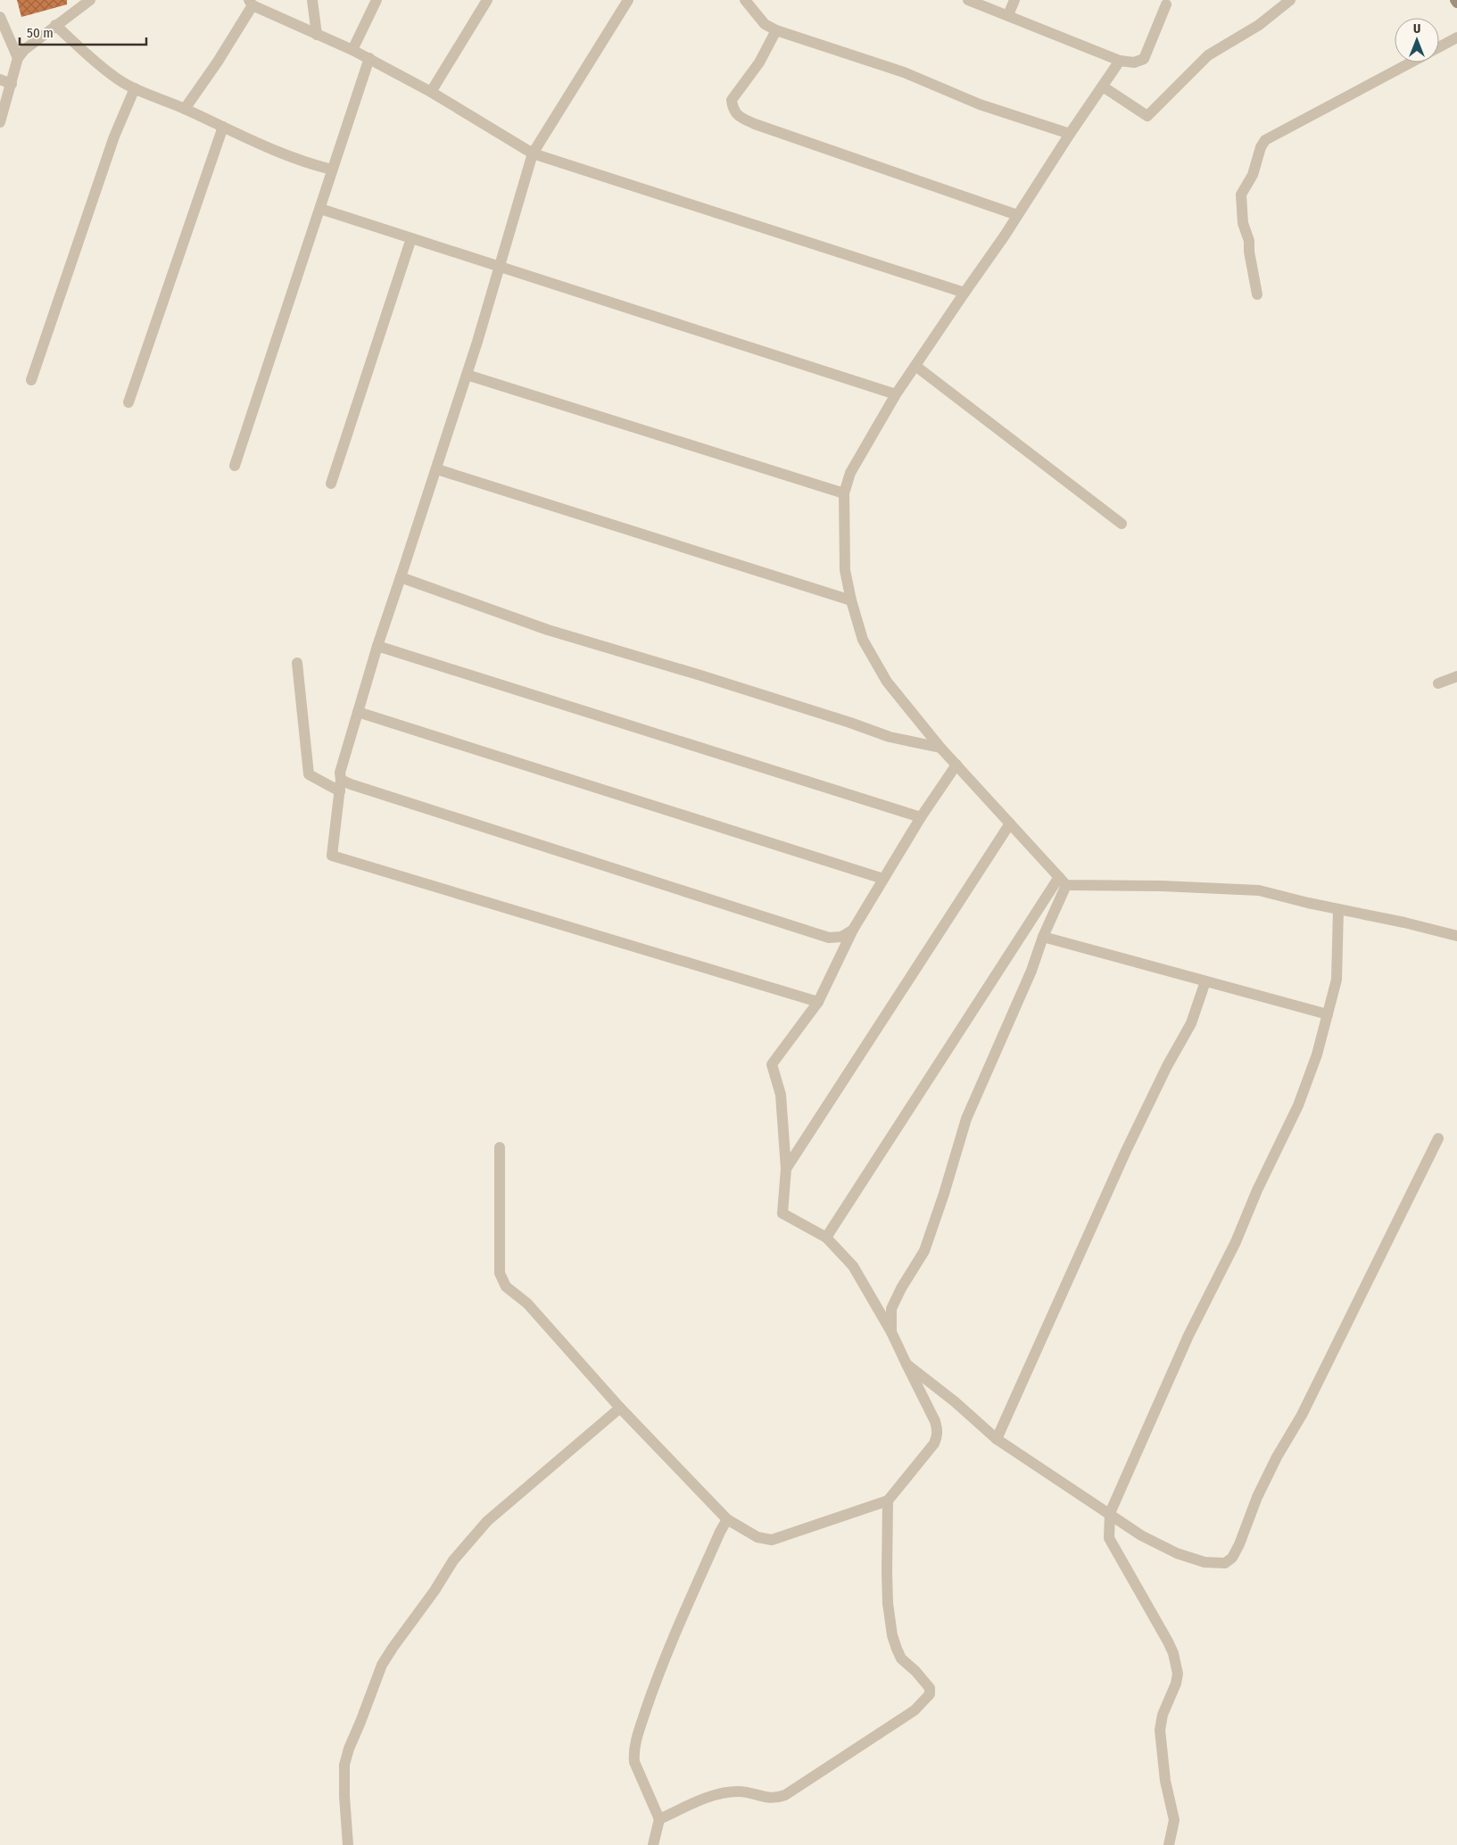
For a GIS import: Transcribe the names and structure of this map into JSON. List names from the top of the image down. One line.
{"scale_bar":"50 m","north":"top"}
